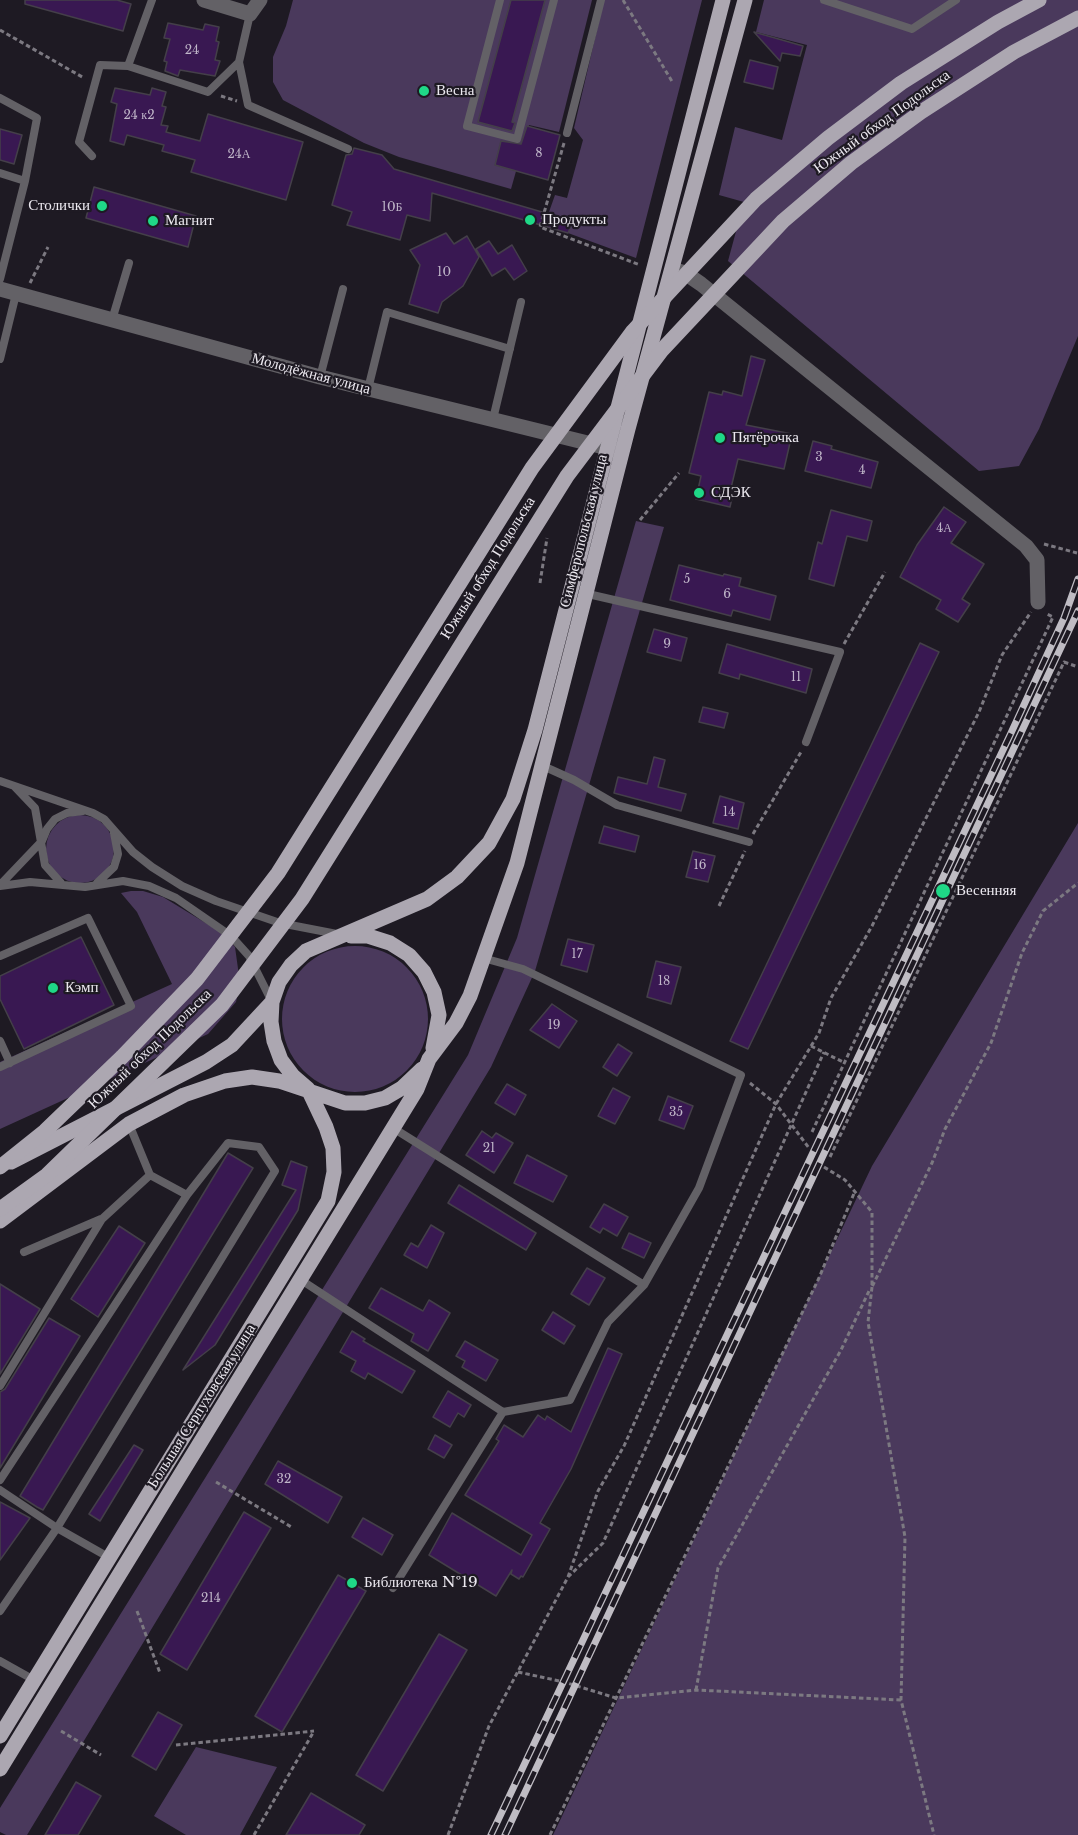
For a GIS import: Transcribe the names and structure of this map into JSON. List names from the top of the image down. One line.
{"streets":{"main road":["Южный обход Подольска","Симферопольская улица","Большая Серпуховская улица"],"street":["Молодёжная улица"]},"crossings":[["Молодёжная улица","Симферопольская улица"],["Симферопольская улица","Большая Серпуховская улица"]],"places":["Весна","Столички","Продукты","Магнит","Пятёрочка","СДЭК","Весенняя","Кэмп","Библиотека №19"],"house_numbers":["24","24 к2","8","24А","10Б","10","3","4","4А","5","6","9","11","14","16","17","18","19","35","21","32","214"]}
